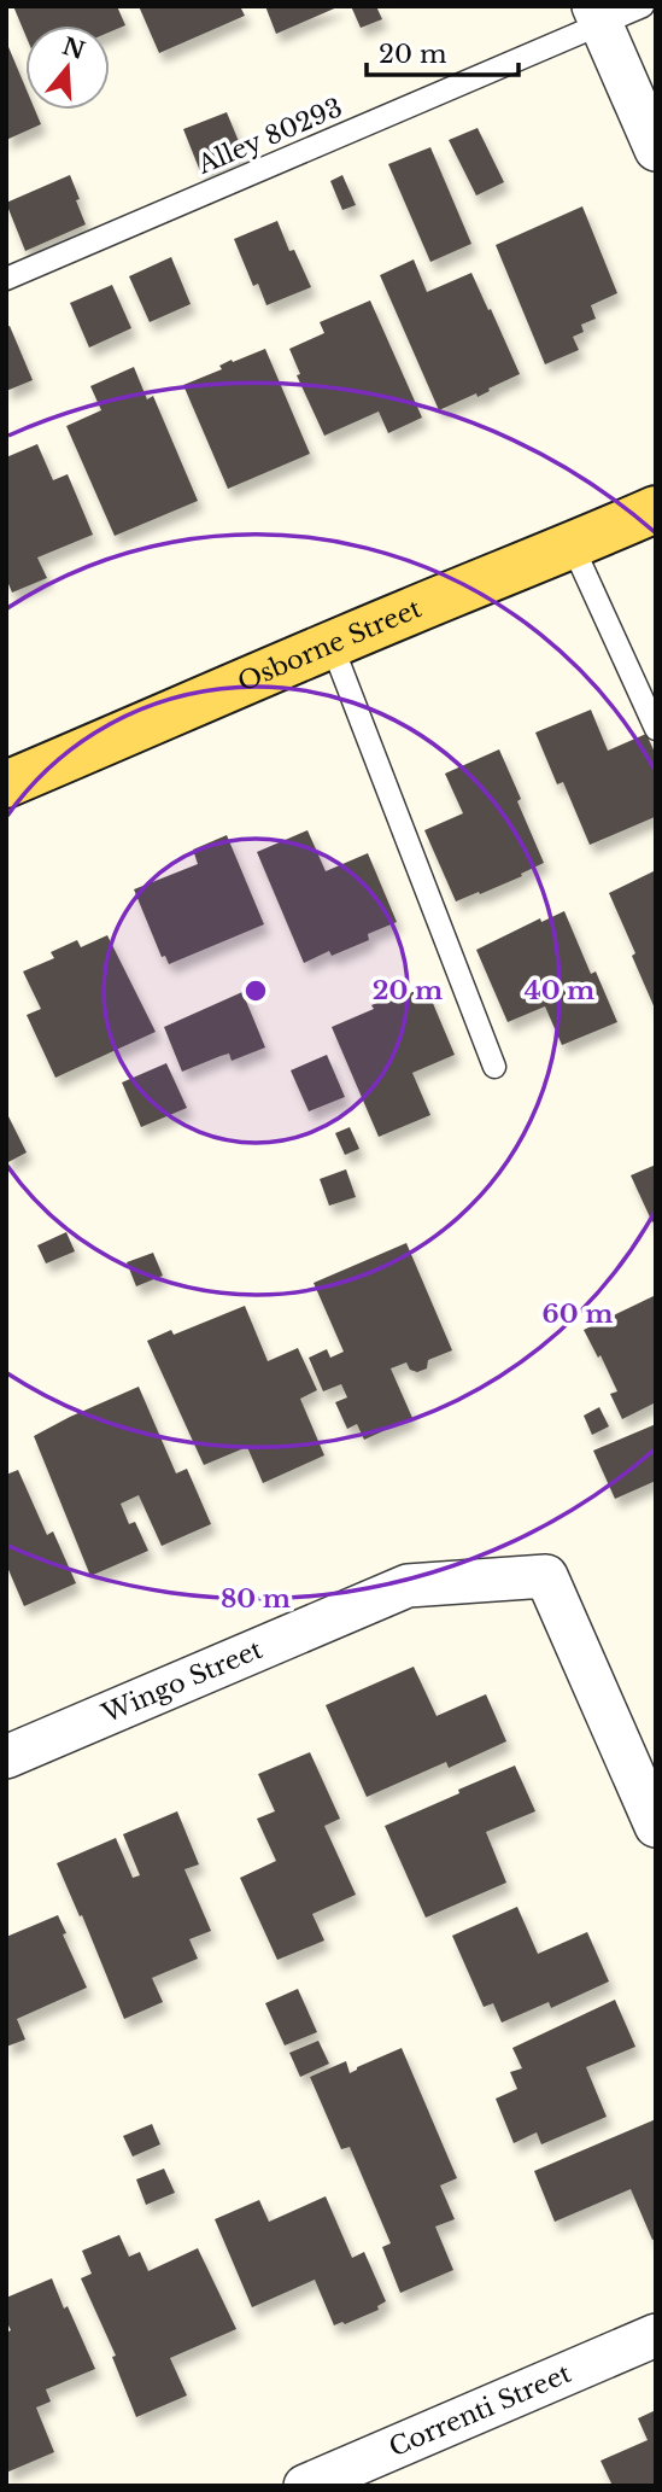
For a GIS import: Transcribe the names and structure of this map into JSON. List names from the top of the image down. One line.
{"streets":{"main road":["Osborne Street"],"street":["Wingo Street","Correnti Street"],"lane":["Alley 80293"]},"scale_bar":"20 m","north":"top","rings":["20 m","40 m","60 m","80 m"]}
